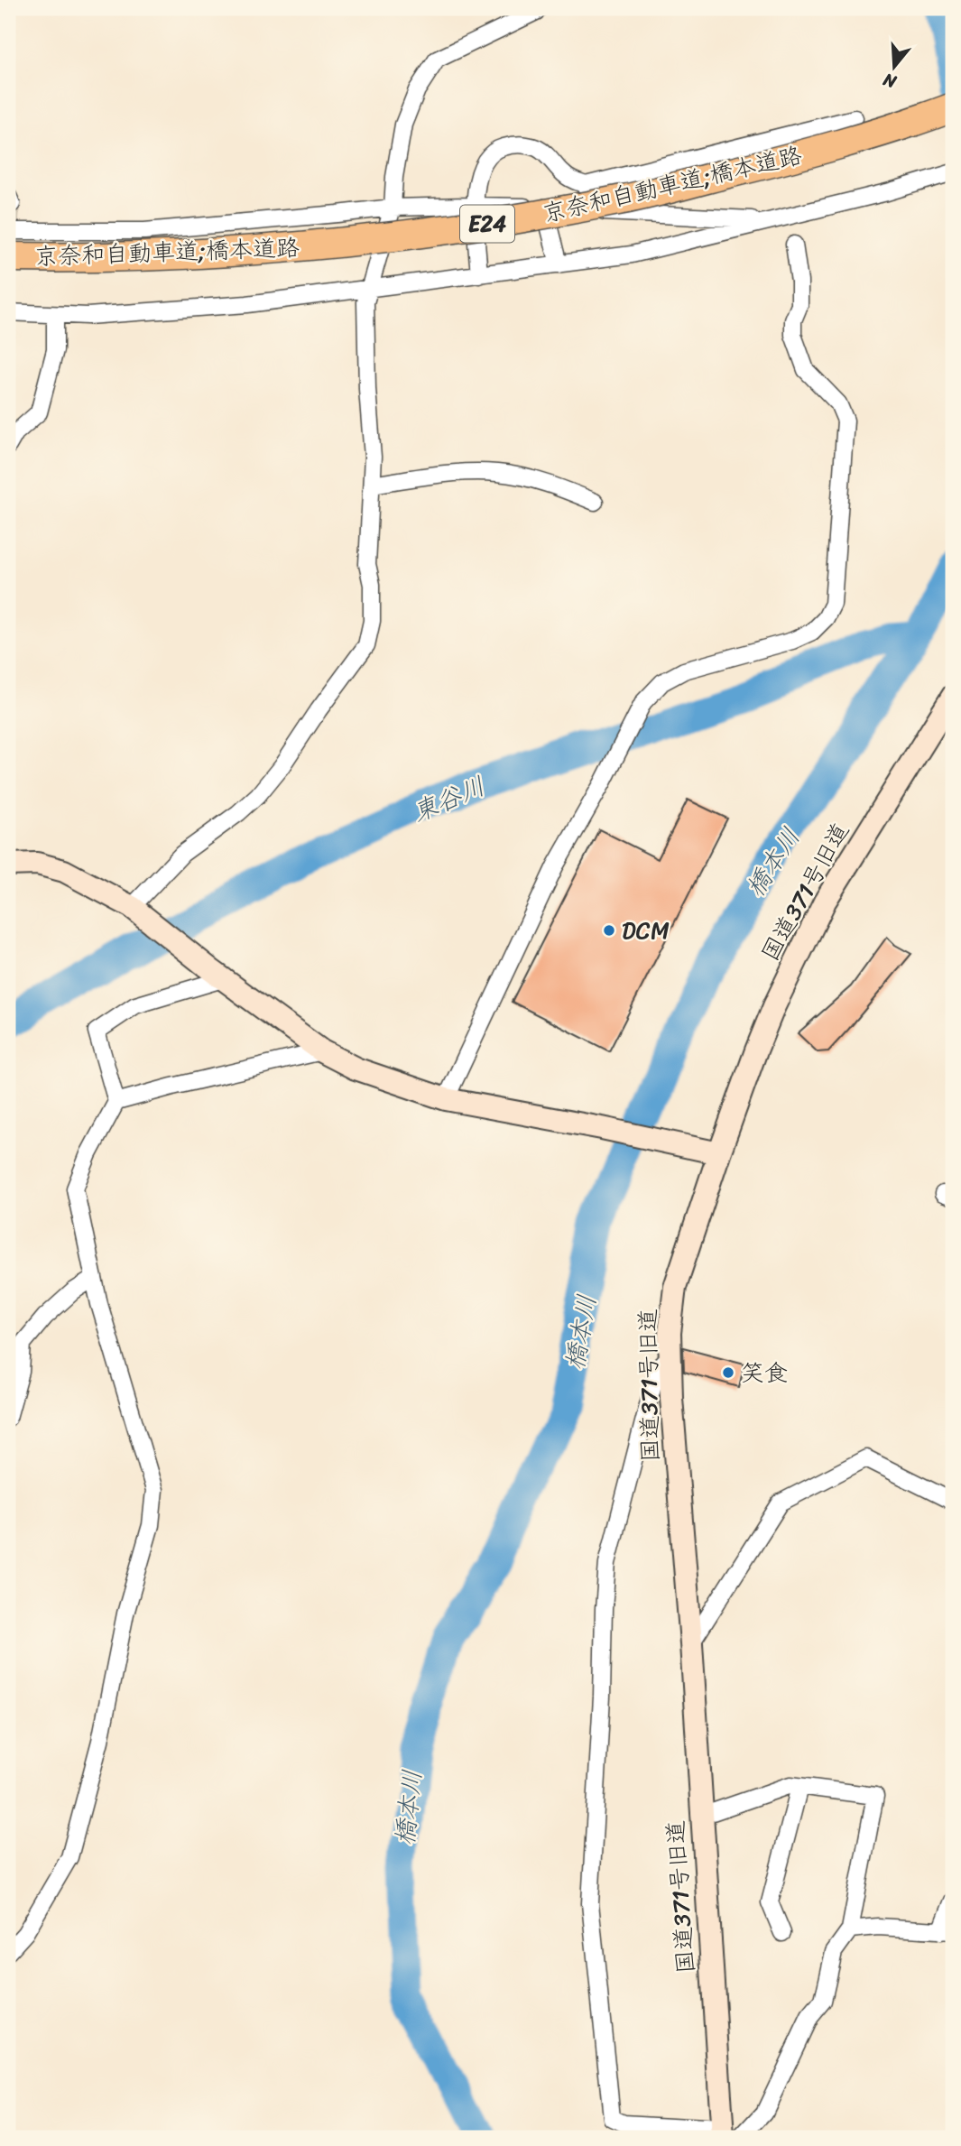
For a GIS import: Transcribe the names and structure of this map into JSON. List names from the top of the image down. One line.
{"streets":{"highway":["京奈和自動車道;橋本道路","E24"],"street":["国道371号旧道"]},"water":["東谷川","橋本川"],"places":["DCM","笑食"],"north":"bottom"}
